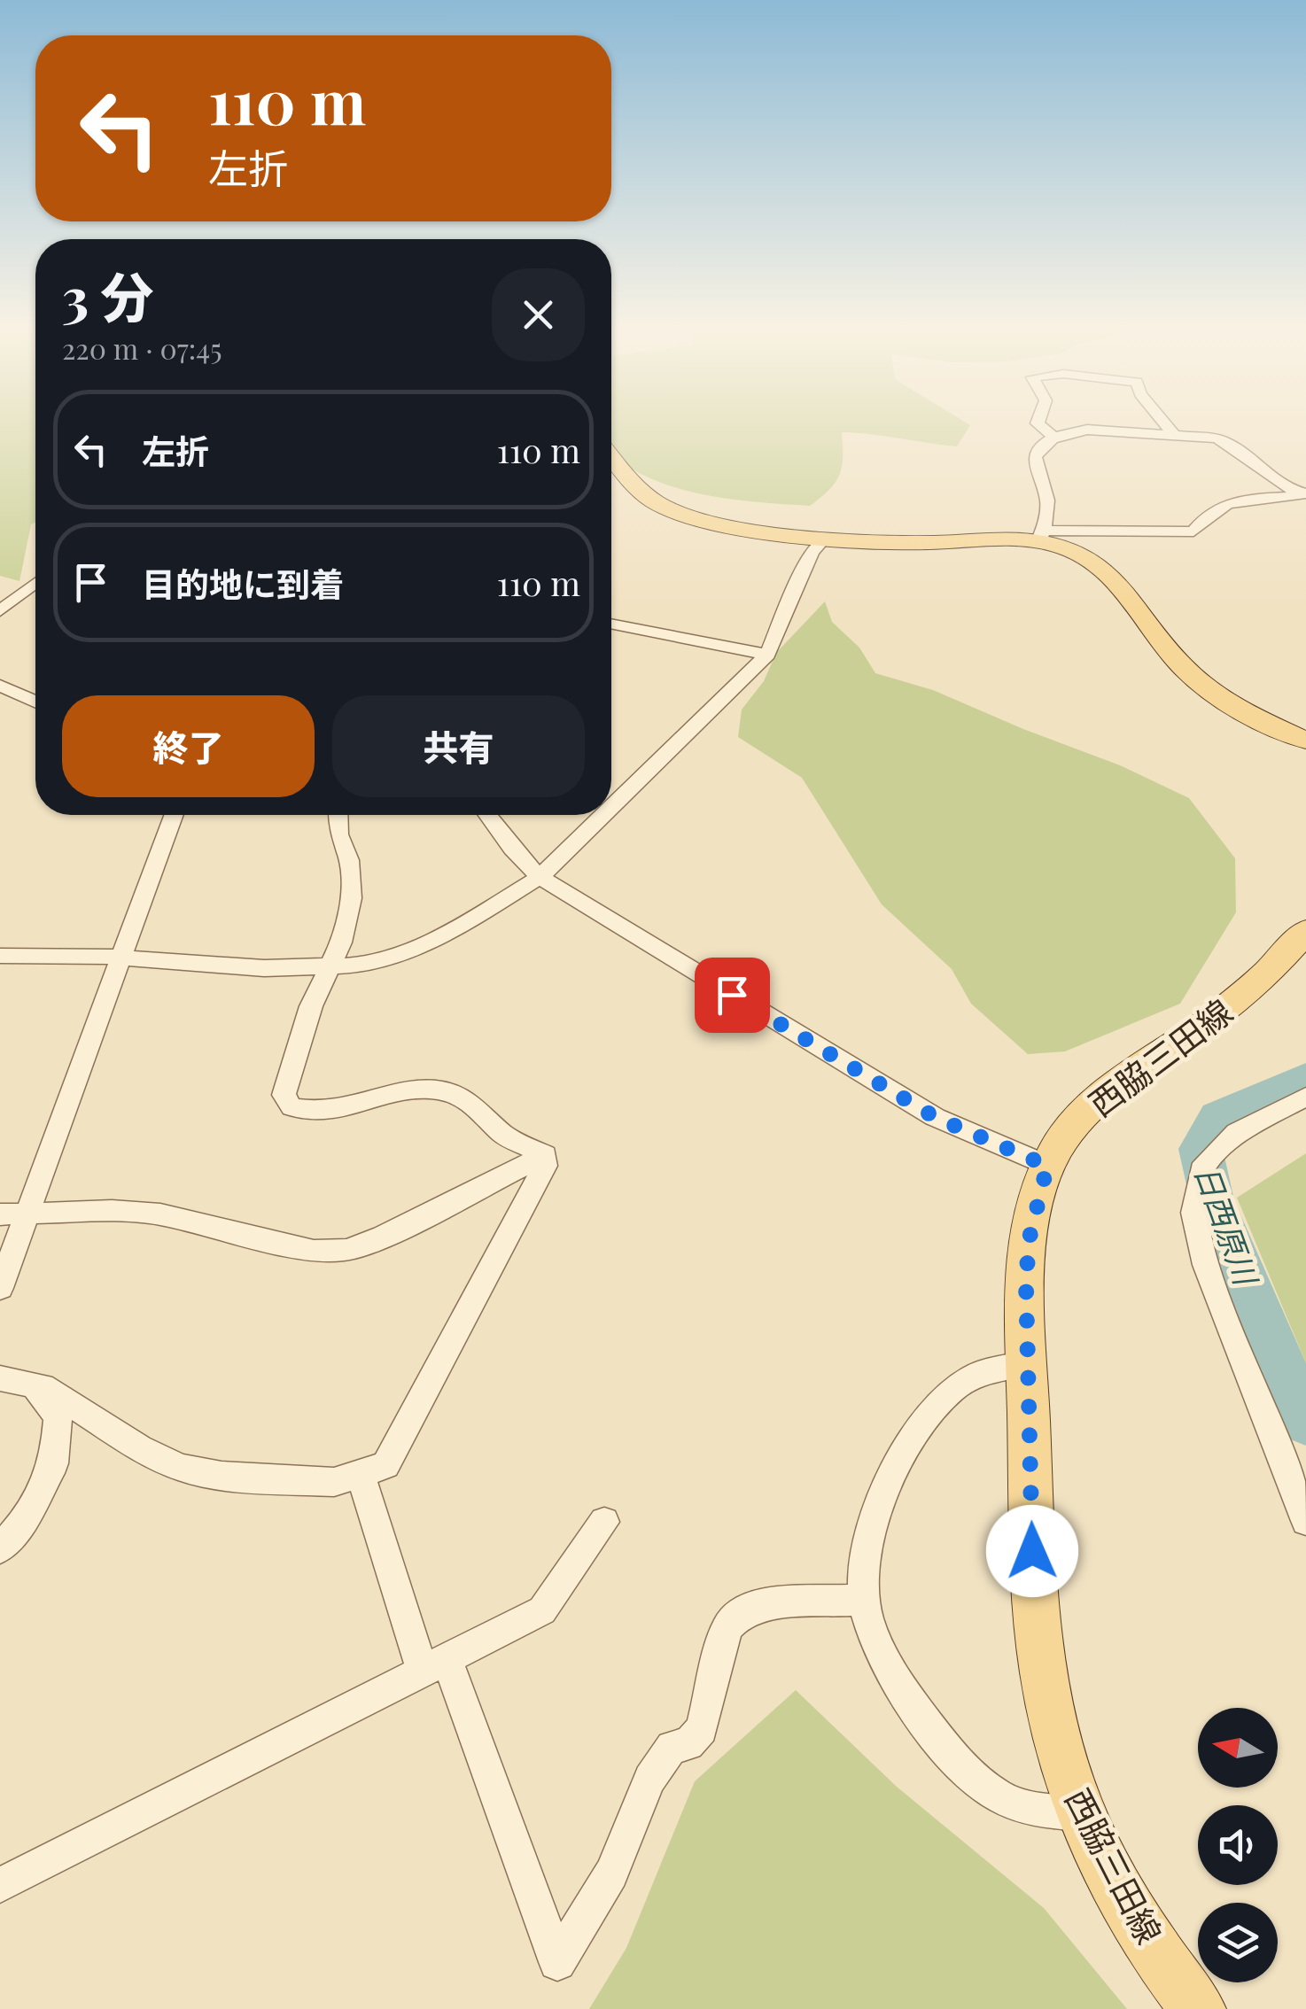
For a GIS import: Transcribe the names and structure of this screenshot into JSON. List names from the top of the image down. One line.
{"streets":{"main road":["西脇三田線"]},"water":["日西原川"],"north":"left","page":{"turn":["110 m","左折"],"heading":["3 分","220 m · 07:45"],"list":[{"name":"左折","value":"110 m"},{"name":"目的地に到着","value":"110 m"}],"buttons":["終了","共有"]}}
